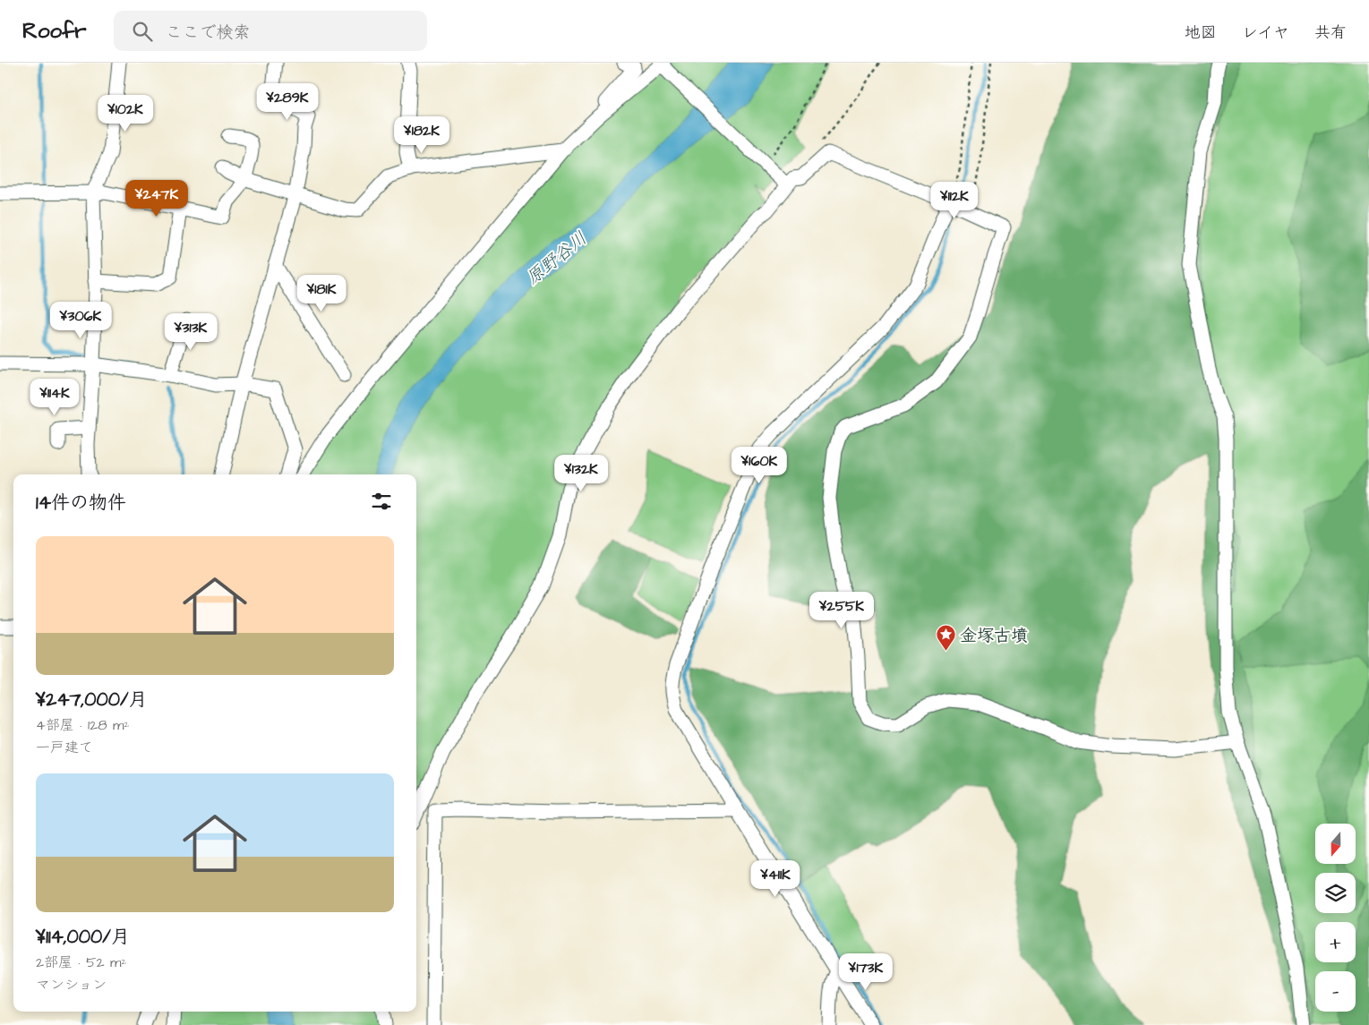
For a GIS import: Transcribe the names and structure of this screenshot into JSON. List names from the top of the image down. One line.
{"water":["原野谷川"],"places":{"place":["金塚古墳"]},"north":"bottom","page":{"header":"Roofr","search":"ここで検索","nav":["地図","レイヤ","共有"],"price":["¥289K","¥102K","¥182K","¥247K","¥112K","¥181K","¥306K","¥313K","¥114K","¥160K","¥132K","¥255K","¥411K","¥173K"],"heading":"14件の物件","list":[{"name":"¥247,000/月","note":"4部屋 · 128 m² · 一戸建て"},{"name":"¥114,000/月","note":"2部屋 · 52 m² · マンション"}],"map_buttons":["+","−"]}}
